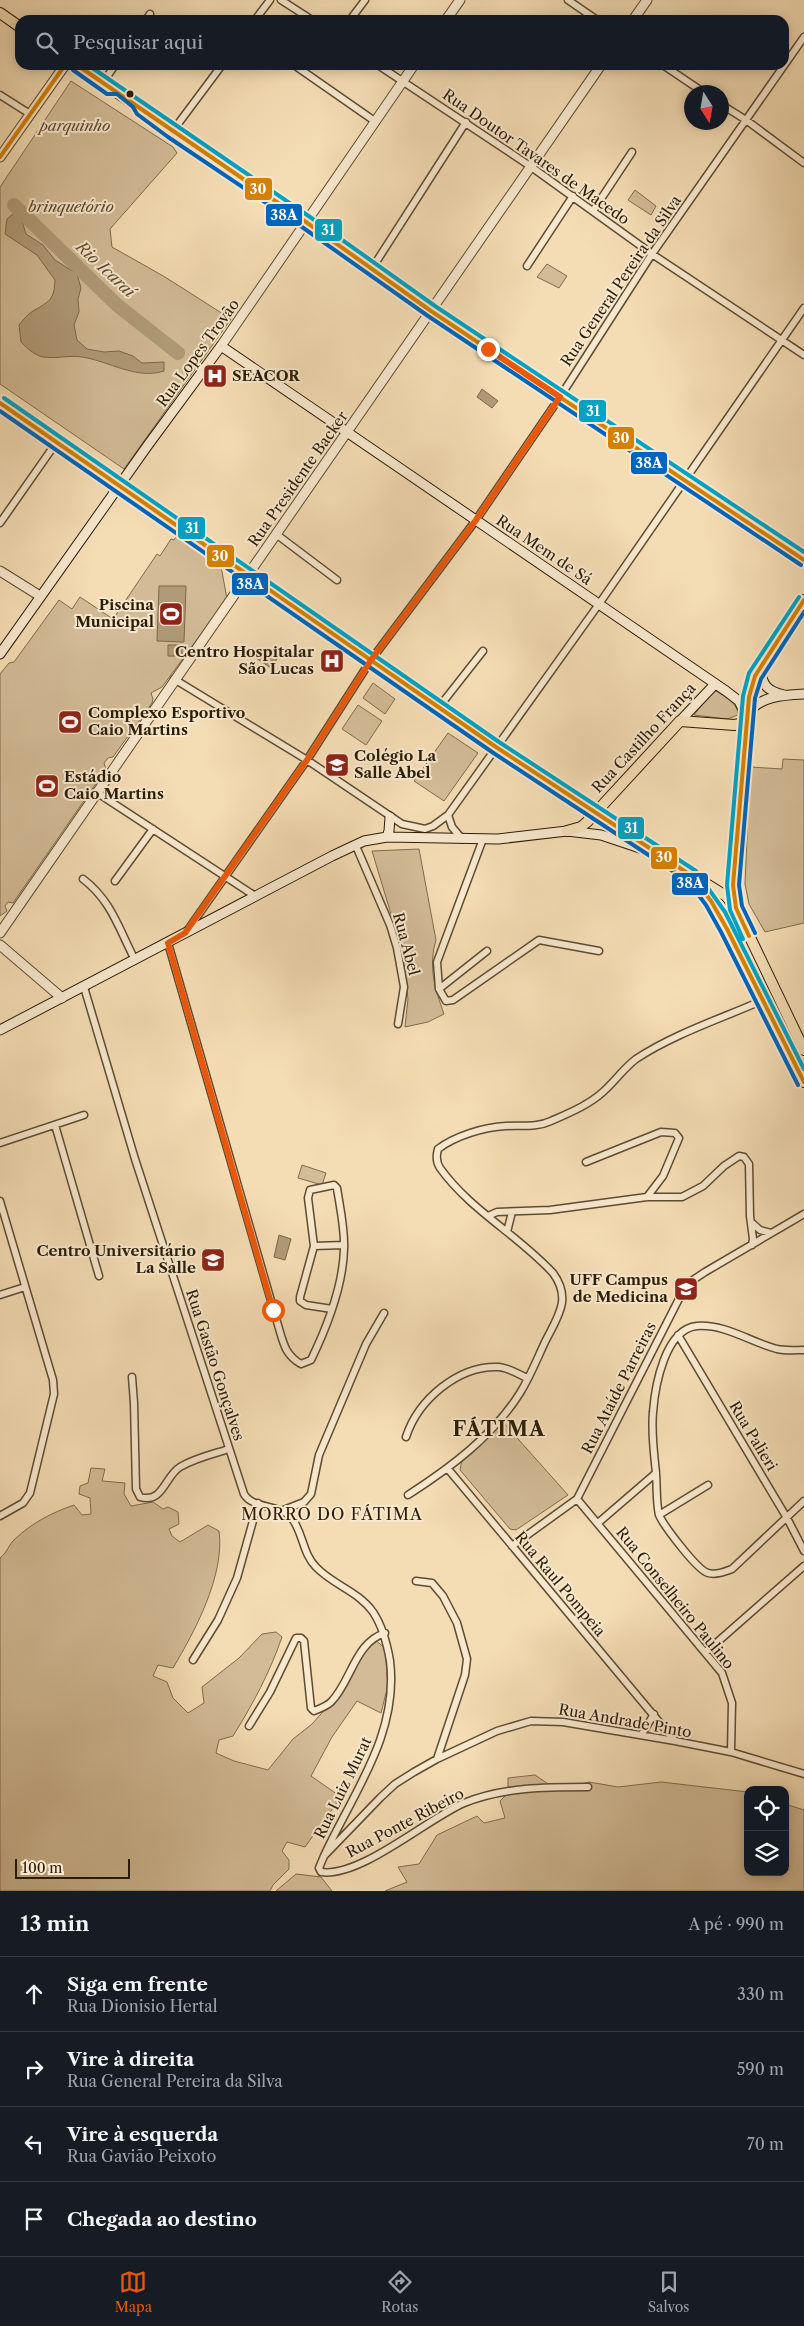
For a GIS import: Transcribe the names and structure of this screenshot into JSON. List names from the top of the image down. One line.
{"streets":{"main road":["Rua Lopes Trovão","Rua Presidente Backer","Rua Mem de Sá","Rua Castilho França"],"street":["Rua Doutor Tavares de Macedo","Rua General Pereira da Silva","Rua Abel","Rua Gastão Gonçalves","Rua Ataíde Parreiras","Rua Palieri","Rua Raul Pompeia","Rua Conselheiro Paulino","Rua Andrade Pinto","Rua Luiz Murat","Rua Ponte Ribeiro"]},"crossings":[["Rua Doutor Tavares de Macedo","Rua General Pereira da Silva"],["Rua Doutor Tavares de Macedo","Rua Lopes Trovão"],["Rua Doutor Tavares de Macedo","Rua Presidente Backer"],["Rua General Pereira da Silva","Rua Mem de Sá"],["Rua Lopes Trovão","Rua Mem de Sá"],["Rua Presidente Backer","Rua Mem de Sá"],["Rua Mem de Sá","Rua Castilho França"],["Rua Gastão Gonçalves","Rua Luiz Murat"],["Rua Ataíde Parreiras","Rua Raul Pompeia"],["Rua Ataíde Parreiras","Rua Conselheiro Paulino"],["Rua Raul Pompeia","Rua Andrade Pinto"],["Rua Conselheiro Paulino","Rua Andrade Pinto"],["Rua Andrade Pinto","Rua Luiz Murat"],["Rua Andrade Pinto","Rua Ponte Ribeiro"],["Rua Luiz Murat","Rua Ponte Ribeiro"]],"districts":["FÁTIMA","MORRO DO FÁTIMA"],"water":["Rio Icaraí"],"parks":["parquinho","brinquetório"],"places":{"hospital":["SEACOR","Centro Hospitalar São Lucas"],"sports":["Piscina Municipal","Complexo Esportivo Caio Martins","Estádio Caio Martins"],"school or university":["Colégio La Salle Abel","Centro Universitário La Salle","UFF Campus de Medicina"]},"lines":["transit line 30","transit line 38A","transit line 31"],"scale_bar":"100 m","north":"bottom","page":{"search":"Pesquisar aqui","scale":"100 m","heading":["13 min","A pé · 990 m"],"list":[["Siga em frente","Rua Dionisio Hertal","330 m"],["Vire à direita","Rua General Pereira da Silva","590 m"],["Vire à esquerda","Rua Gavião Peixoto","70 m"],"Chegada ao destino"],"nav":["Mapa","Rotas","Salvos"]}}
